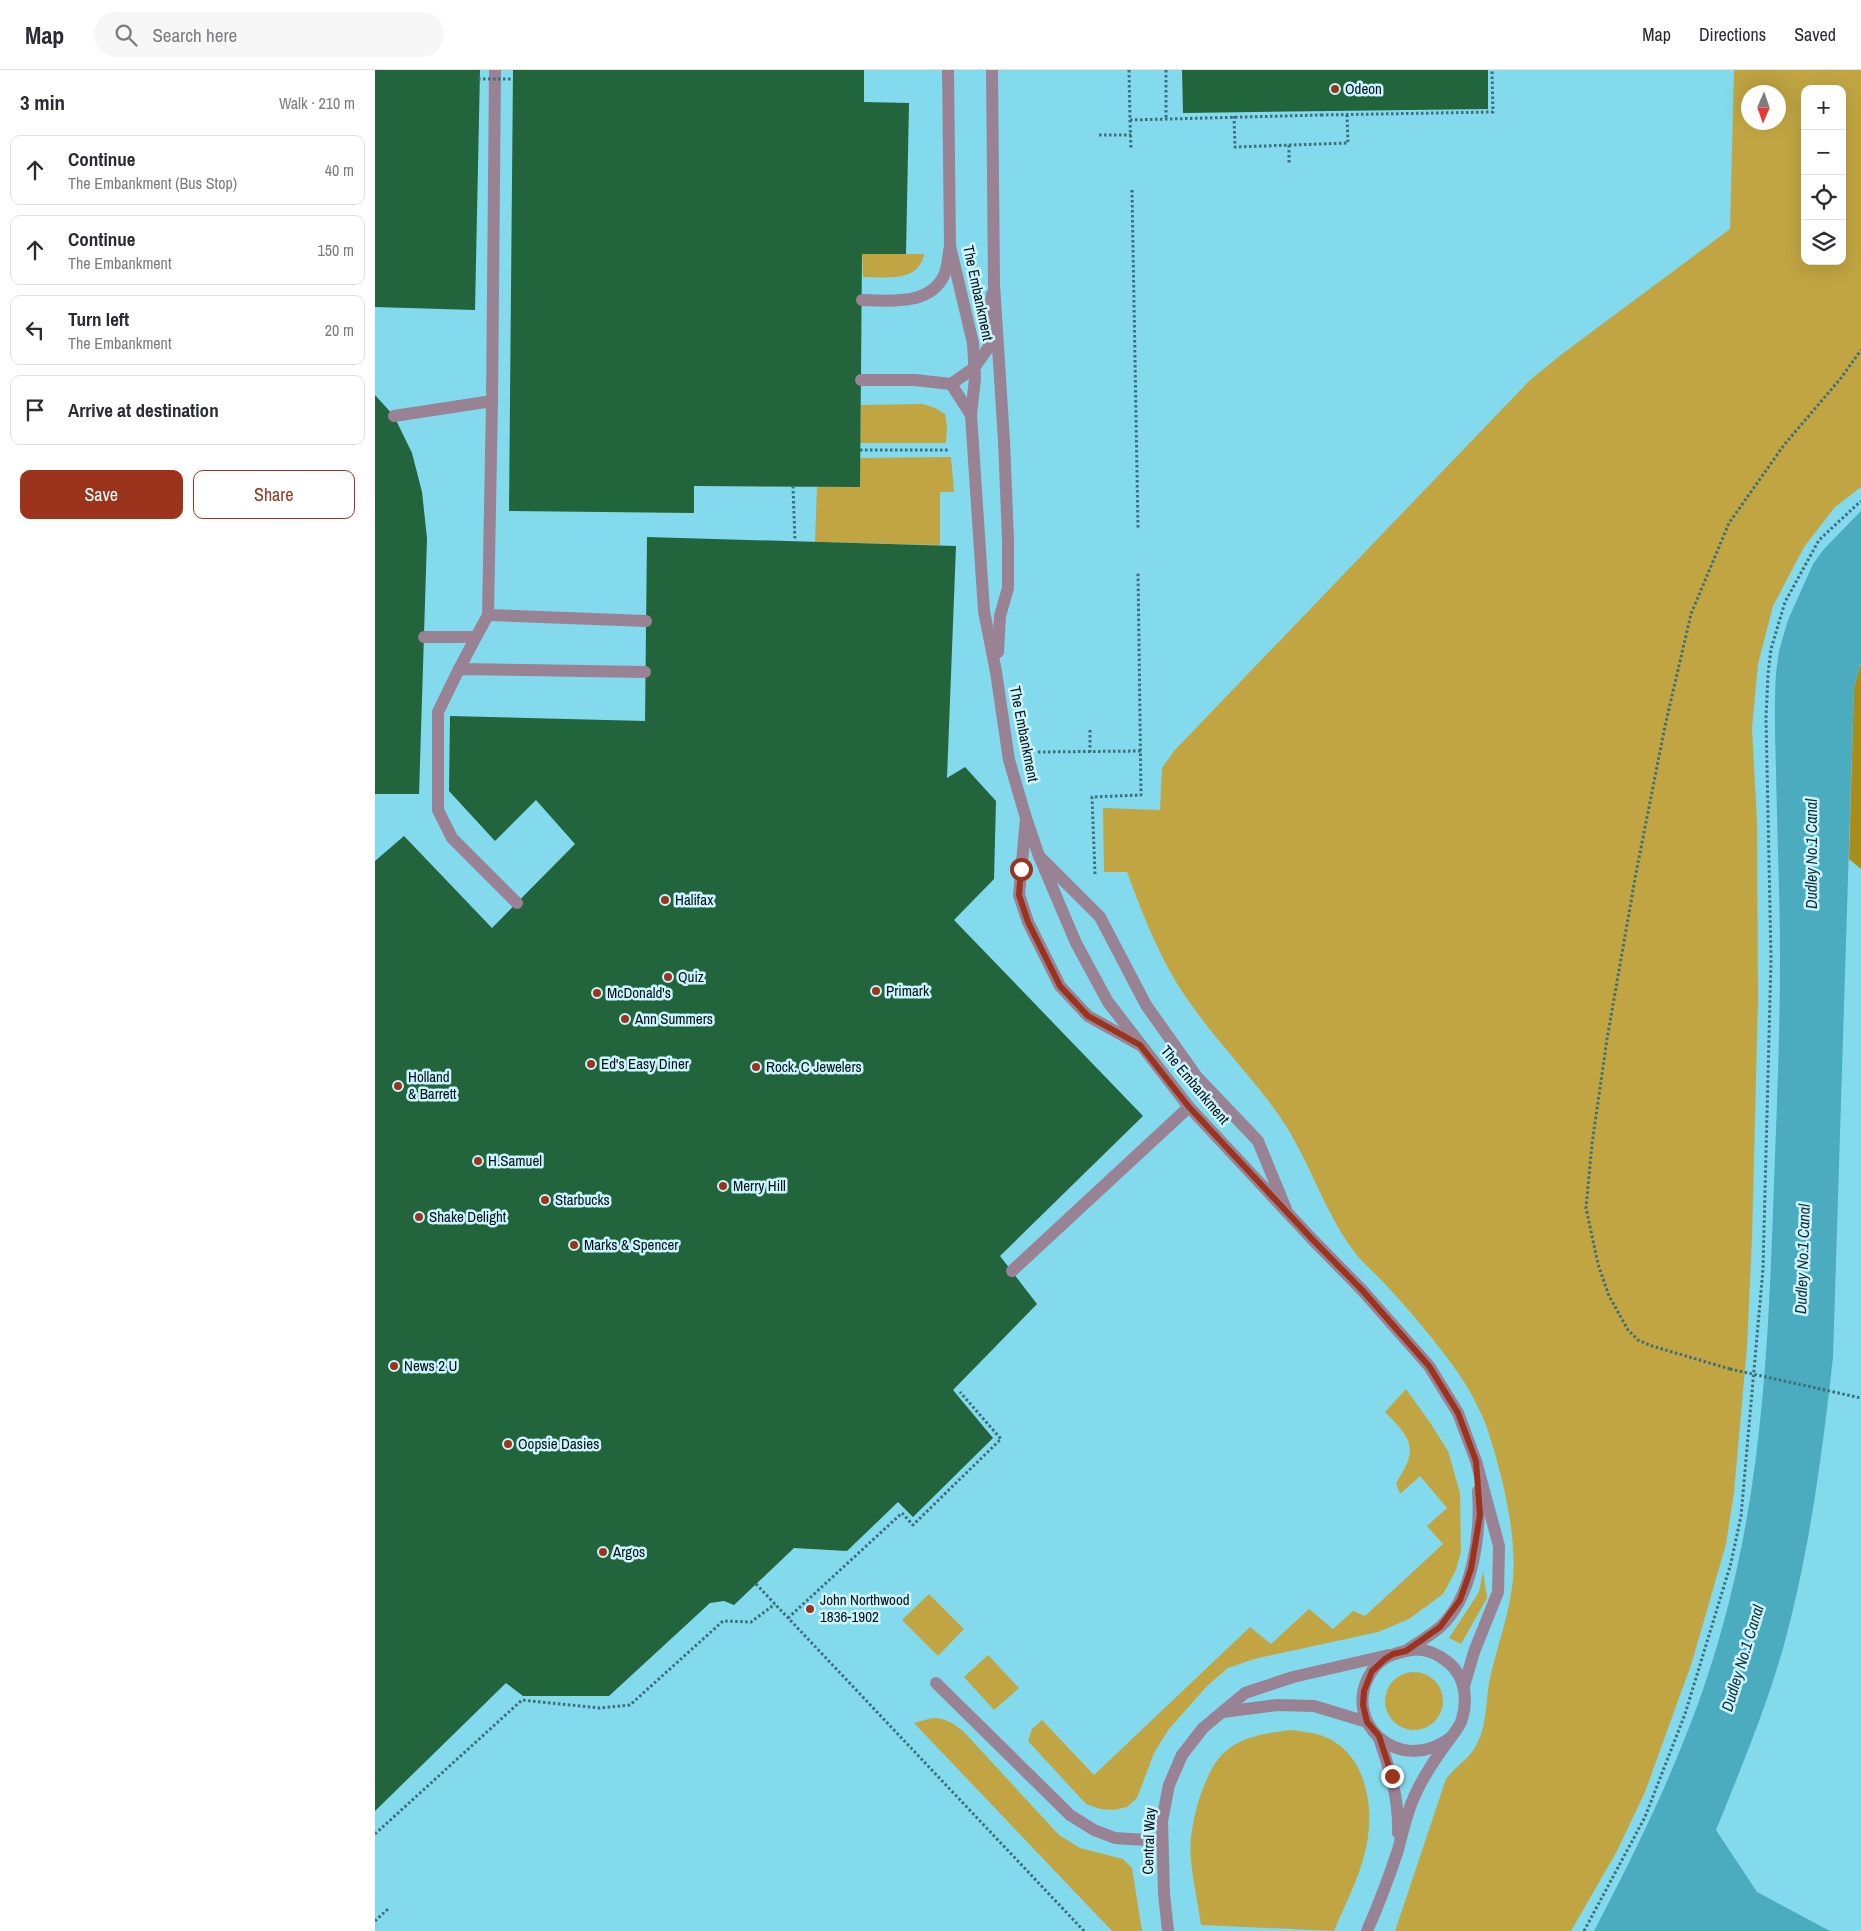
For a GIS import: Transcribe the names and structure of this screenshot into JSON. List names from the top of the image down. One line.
{"streets":{"street":["The Embankment","Central Way"]},"crossings":[["The Embankment","Central Way"]],"water":["Dudley No.1 Canal"],"places":["Odeon","Halifax","Quiz","Primark","McDonald's","Ann Summers","Ed's Easy Diner","Rock. C Jewelers","Holland & Barrett","H.Samuel","Merry Hill","Starbucks","Shake Delight","Marks & Spencer","News 2 U","Oopsie Dasies","Argos","John Northwood 1836-1902"],"north":"bottom","page":{"header":"Map","search":"Search here","nav":["Map","Directions","Saved"],"heading":["3 min","Walk · 210 m"],"map_buttons":["+","−"],"list":[["Continue","The Embankment (Bus Stop)","40 m"],["Continue","The Embankment","150 m"],["Turn left","The Embankment","20 m"],"Arrive at destination"],"buttons":["Save","Share"]}}
